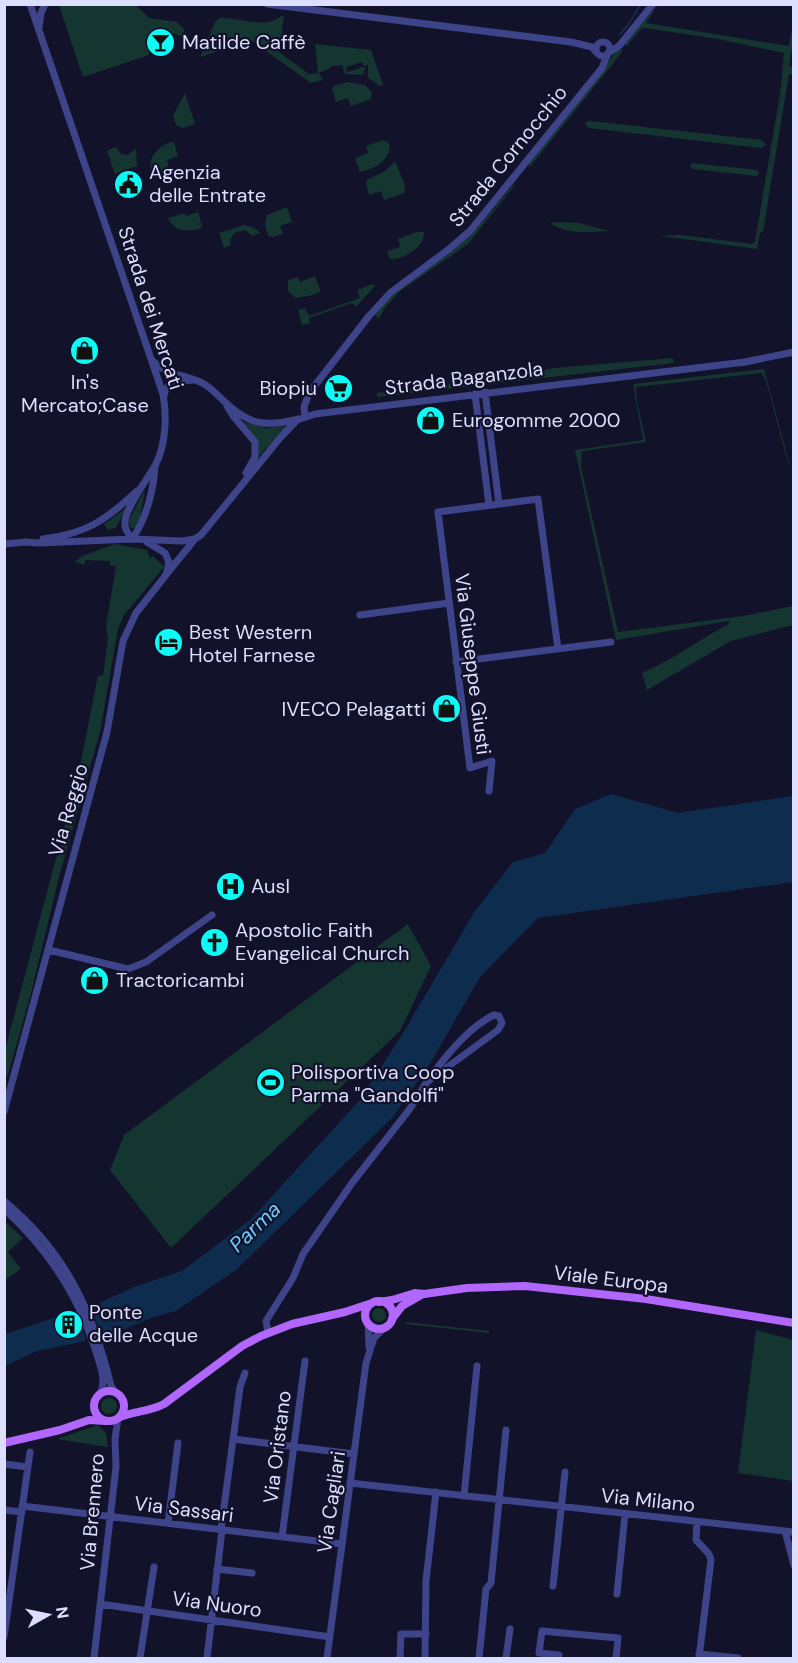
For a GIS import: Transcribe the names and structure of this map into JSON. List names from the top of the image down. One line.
{"streets":{"main road":["Viale Europa"],"street":["Strada Cornocchio","Strada dei Mercati","Strada Baganzola","Via Giuseppe Giusti","Via Reggio","Via Oristano","Via Milano","Via Cagliari","Via Sassari","Via Brennero","Via Nuoro"]},"crossings":[["Strada Cornocchio","Strada Baganzola"],["Viale Europa","Via Cagliari"],["Viale Europa","Via Brennero"],["Via Oristano","Via Sassari"],["Via Milano","Via Cagliari"],["Via Cagliari","Via Sassari"],["Via Cagliari","Via Nuoro"],["Via Sassari","Via Brennero"],["Via Brennero","Via Nuoro"]],"water":["Parma"],"places":{"bar":["Matilde Caffè"],"public building":["Agenzia delle Entrate"],"shop":["In's Mercato;Case","Eurogomme 2000","IVECO Pelagatti","Tractoricambi"],"supermarket":["Biopiu"],"hotel":["Best Western Hotel Farnese"],"hospital":["Ausl"],"church":["Apostolic Faith Evangelical Church"],"sports":["Polisportiva Coop Parma \"Gandolfi\""],"building":["Ponte delle Acque"]},"north":"right"}
